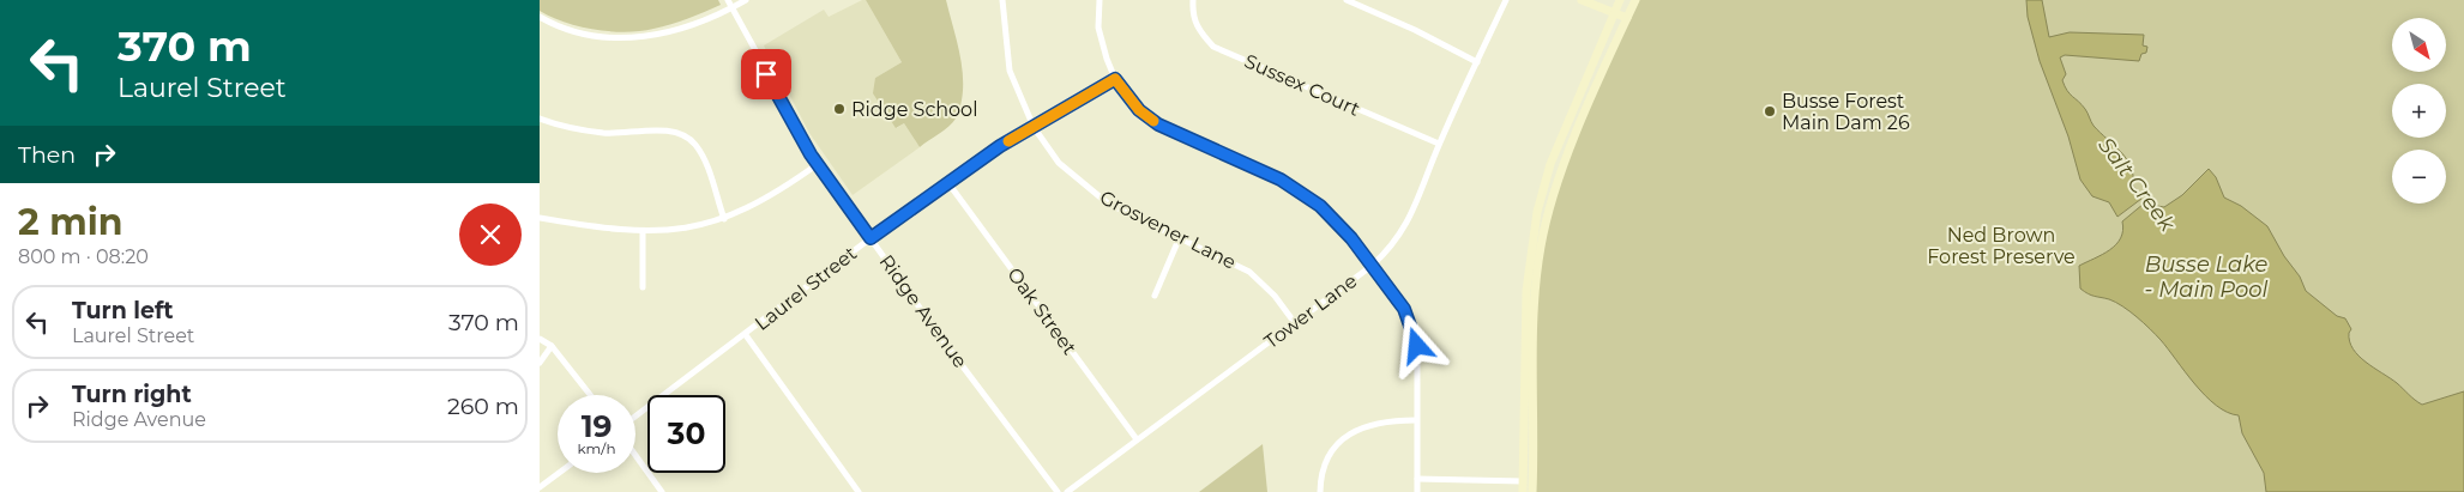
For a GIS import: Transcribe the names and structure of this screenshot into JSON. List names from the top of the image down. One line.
{"streets":{"street":["Sussex Court","Grosvener Lane","Laurel Street","Ridge Avenue","Oak Street","Tower Lane"]},"crossings":[["Sussex Court","Tower Lane"],["Grosvener Lane","Laurel Street"],["Grosvener Lane","Tower Lane"],["Laurel Street","Ridge Avenue"],["Laurel Street","Oak Street"],["Oak Street","Tower Lane"]],"water":["Salt Creek","Busse Lake - Main Pool"],"parks":["Ned Brown Forest Preserve"],"places":["Ridge School","Busse Forest Main Dam 26"],"north":"bottom right","page":{"turn":["370 m","Laurel Street"],"map_buttons":["+","−"],"then":"Then","heading":["2 min","800 m · 08:20"],"list":[{"name":"Turn left","note":"Laurel Street","value":"370 m"},{"name":"Turn right","note":"Ridge Avenue","value":"260 m"}],"speed":"19 km/h","limit":"30"}}
